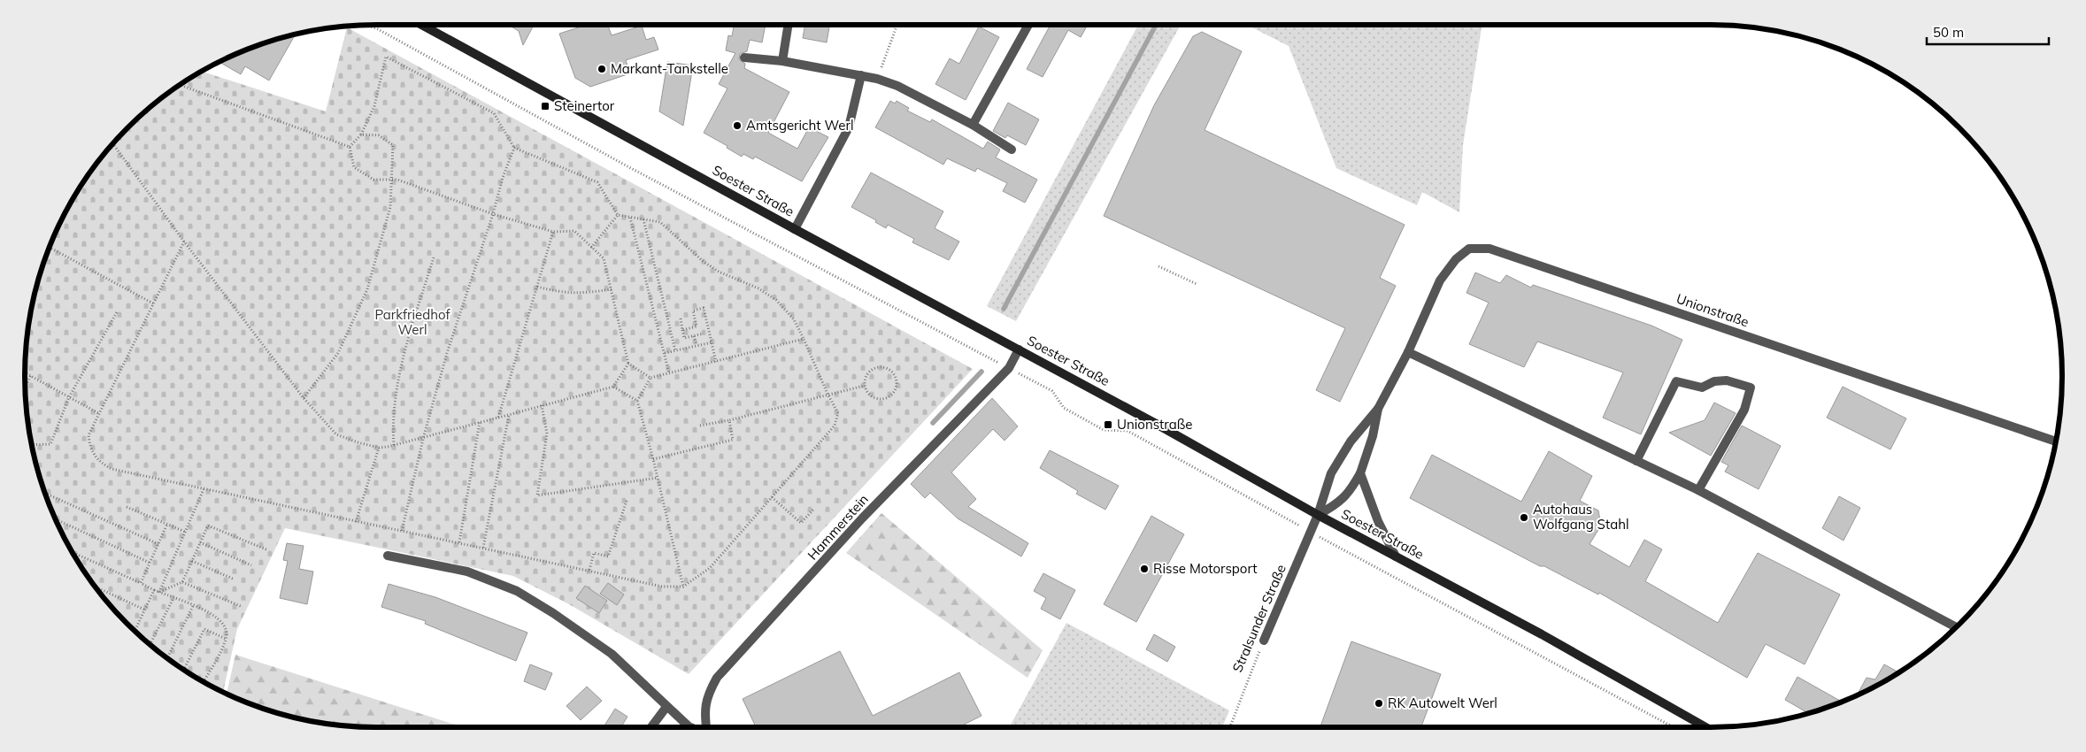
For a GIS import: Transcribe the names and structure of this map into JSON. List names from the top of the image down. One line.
{"streets":{"main road":["Soester Straße"],"street":["Unionstraße","Hammerstein","Stralsunder Straße"]},"crossings":[["Soester Straße","Unionstraße"],["Soester Straße","Hammerstein"],["Soester Straße","Stralsunder Straße"],["Unionstraße","Stralsunder Straße"]],"parks":["Parkfriedhof Werl"],"places":{"other":["Markant-Tankstelle","Amtsgericht Werl","Autohaus Wolfgang Stahl","Risse Motorsport","RK Autowelt Werl"],"transit":["Steinertor","Unionstraße"]},"scale_bar":"50 m"}
